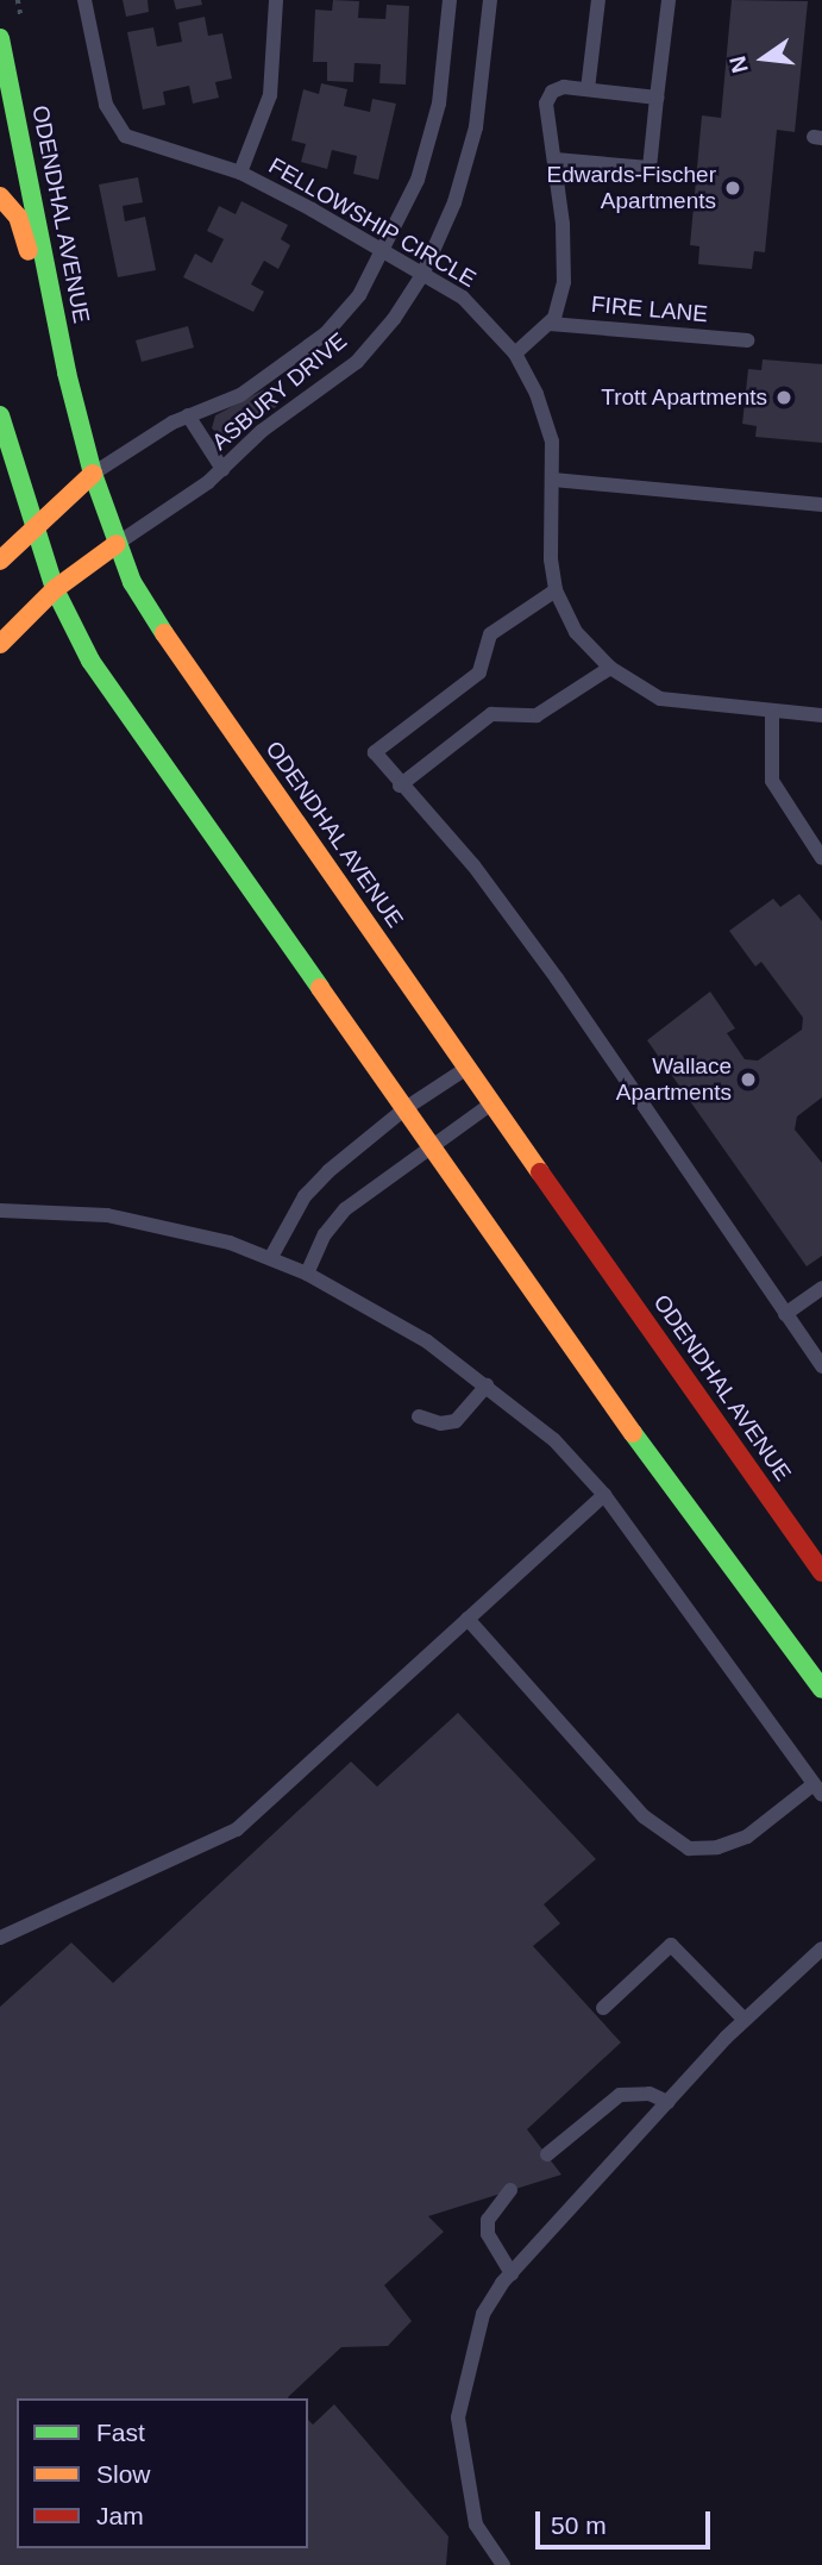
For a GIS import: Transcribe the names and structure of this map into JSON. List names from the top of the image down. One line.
{"streets":{"street":["ODENDHAL AVENUE"],"lane":["FELLOWSHIP CIRCLE","FIRE LANE","ASBURY DRIVE"]},"crossings":[["ODENDHAL AVENUE","ASBURY DRIVE"],["FELLOWSHIP CIRCLE","ASBURY DRIVE"]],"places":["Edwards-Fischer Apartments","Trott Apartments","Wallace Apartments"],"legend":["Fast","Slow","Jam"],"scale_bar":"50 m","north":"left"}
